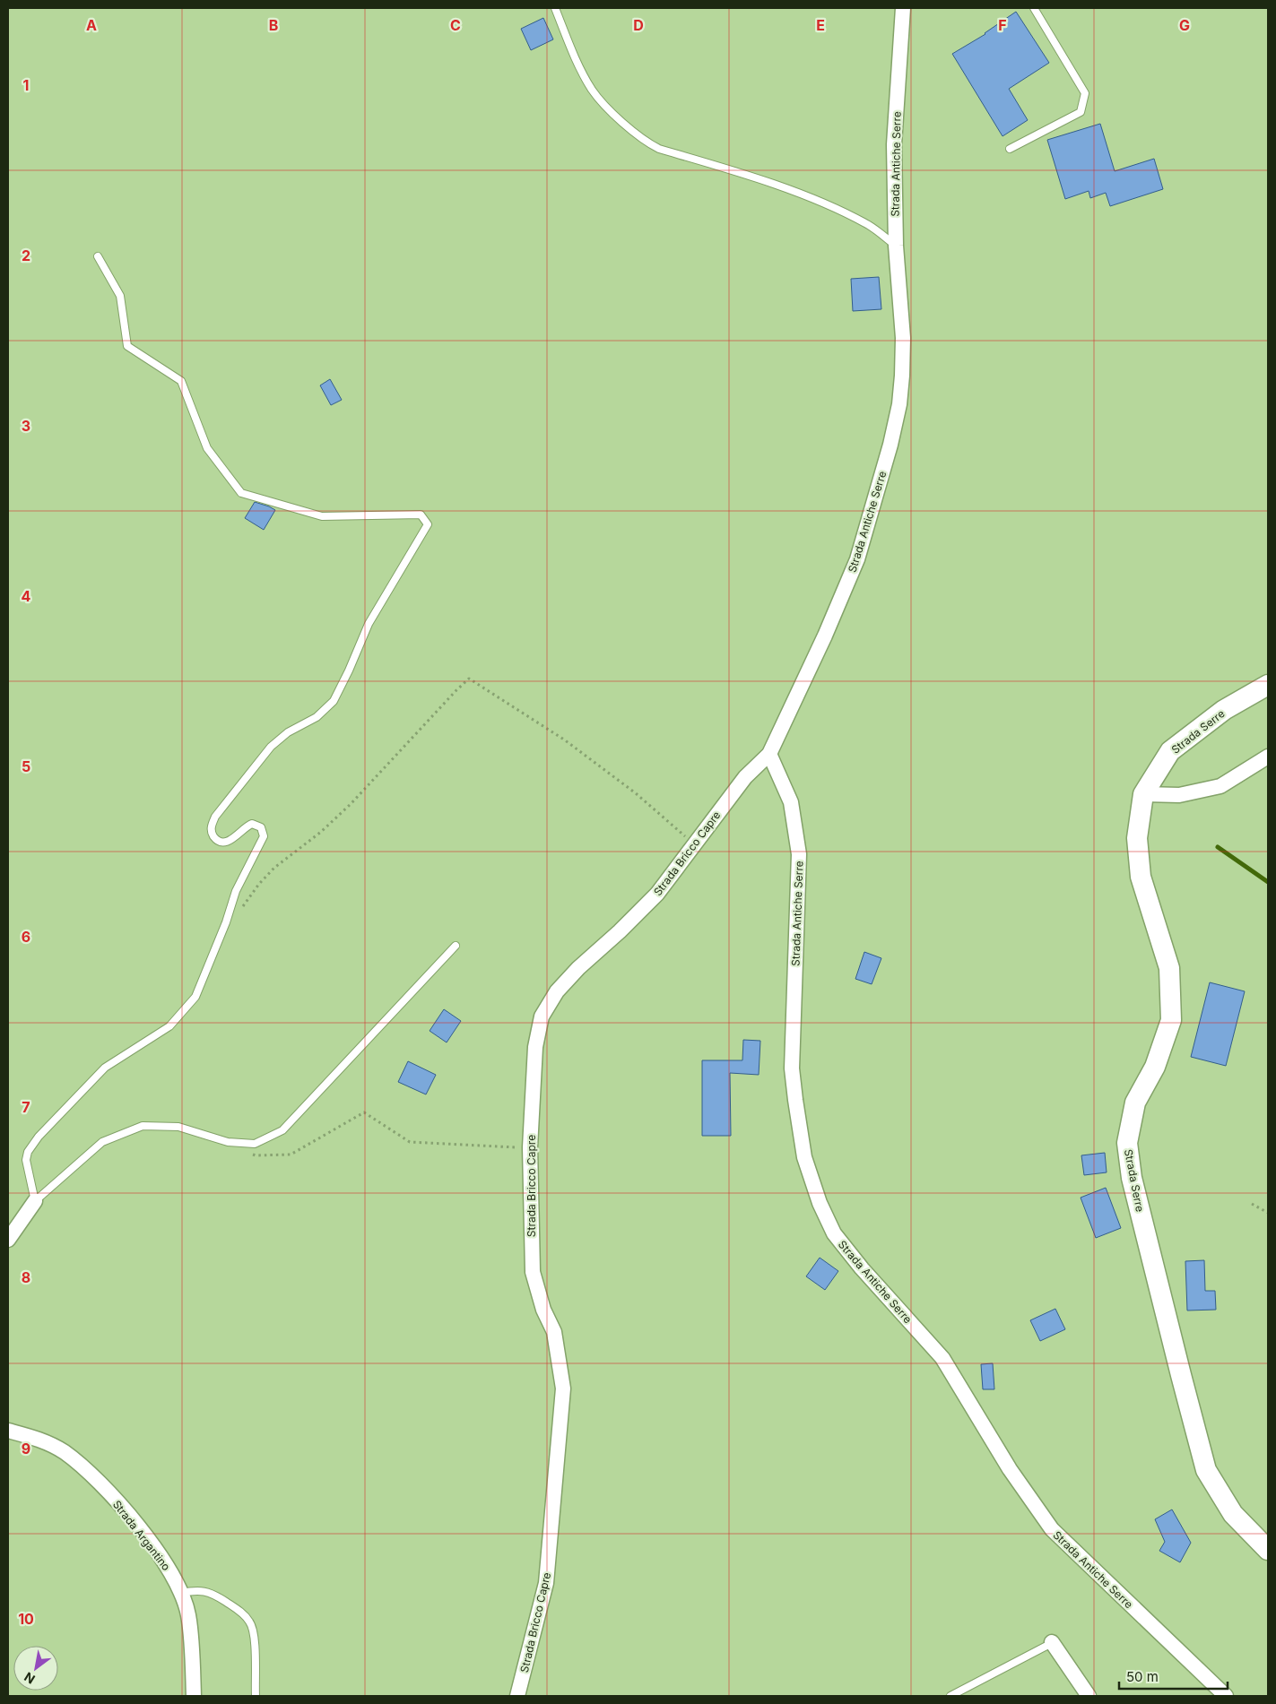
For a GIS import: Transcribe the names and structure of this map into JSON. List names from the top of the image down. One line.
{"streets":{"main road":["Strada Serre"],"street":["Strada Antiche Serre","Strada Bricco Capre","Strada Argantino"]},"crossings":[["Strada Antiche Serre","Strada Bricco Capre"]],"scale_bar":"50 m","north":"bottom left","grid":{"columns":["A","B","C","D","E","F","G"],"rows":["1","2","3","4","5","6","7","8","9","10"]}}
